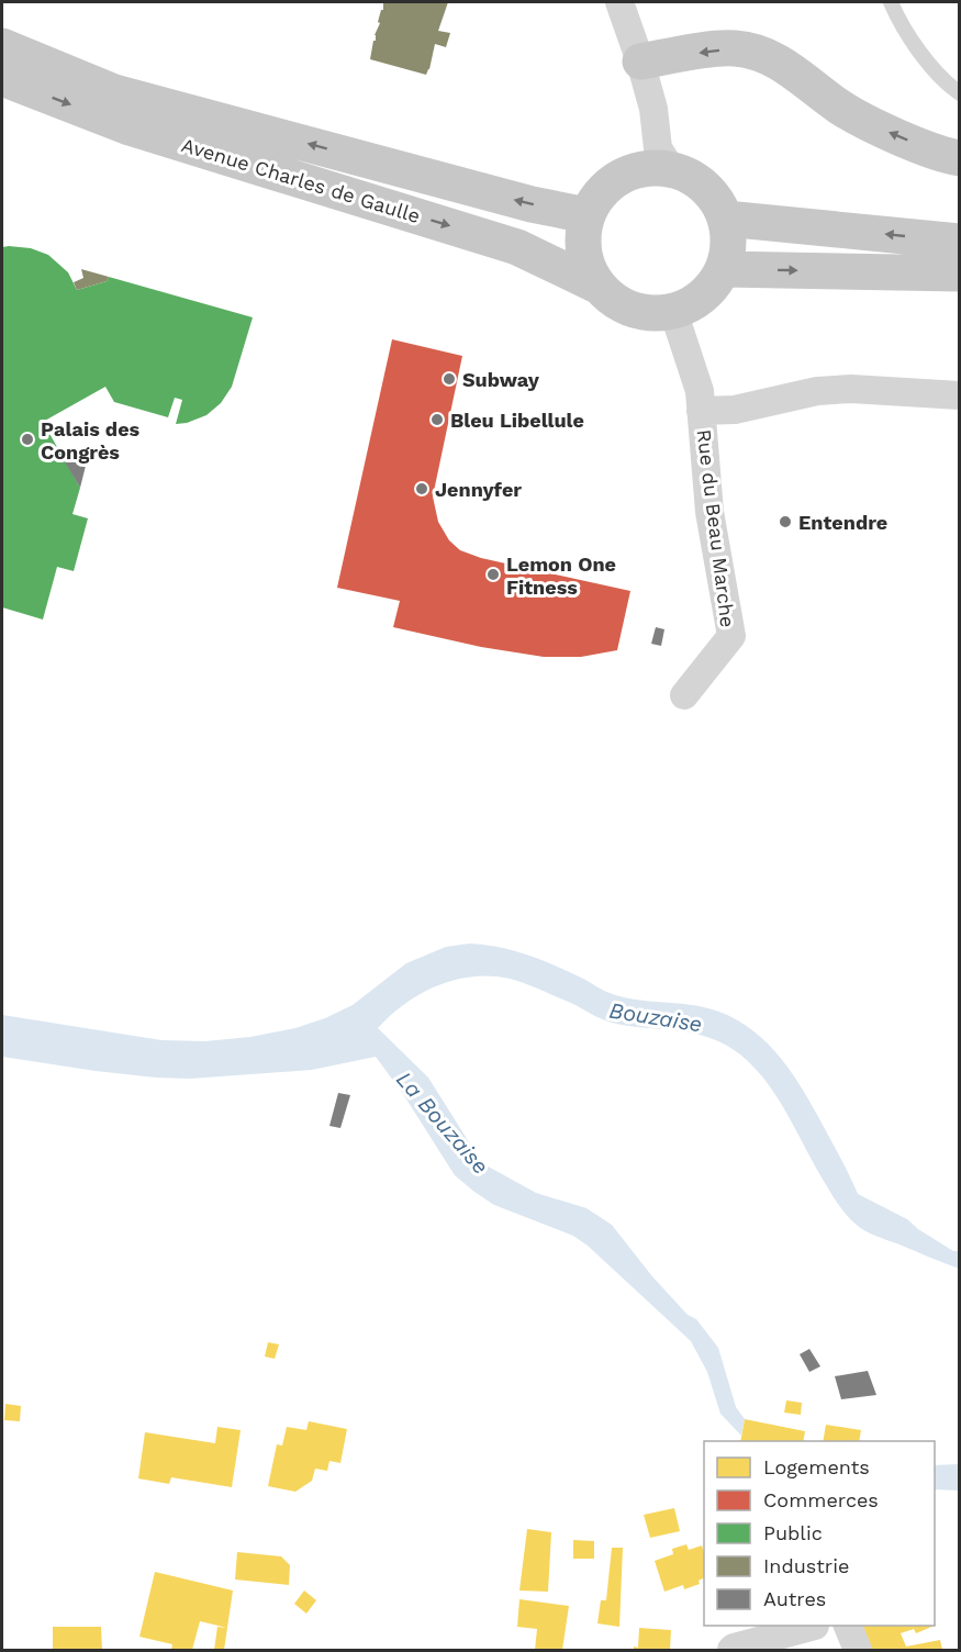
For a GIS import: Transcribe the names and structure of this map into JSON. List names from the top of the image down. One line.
{"streets":{"main road":["Avenue Charles de Gaulle"],"street":["Rue du Beau Marche"]},"crossings":[["Avenue Charles de Gaulle","Rue du Beau Marche"]],"water":["Bouzaise","La Bouzaise"],"places":["Subway","Bleu Libellule","Palais des Congrès","Jennyfer","Entendre","Lemon One Fitness"],"legend":["Logements","Commerces","Public","Industrie","Autres"]}
